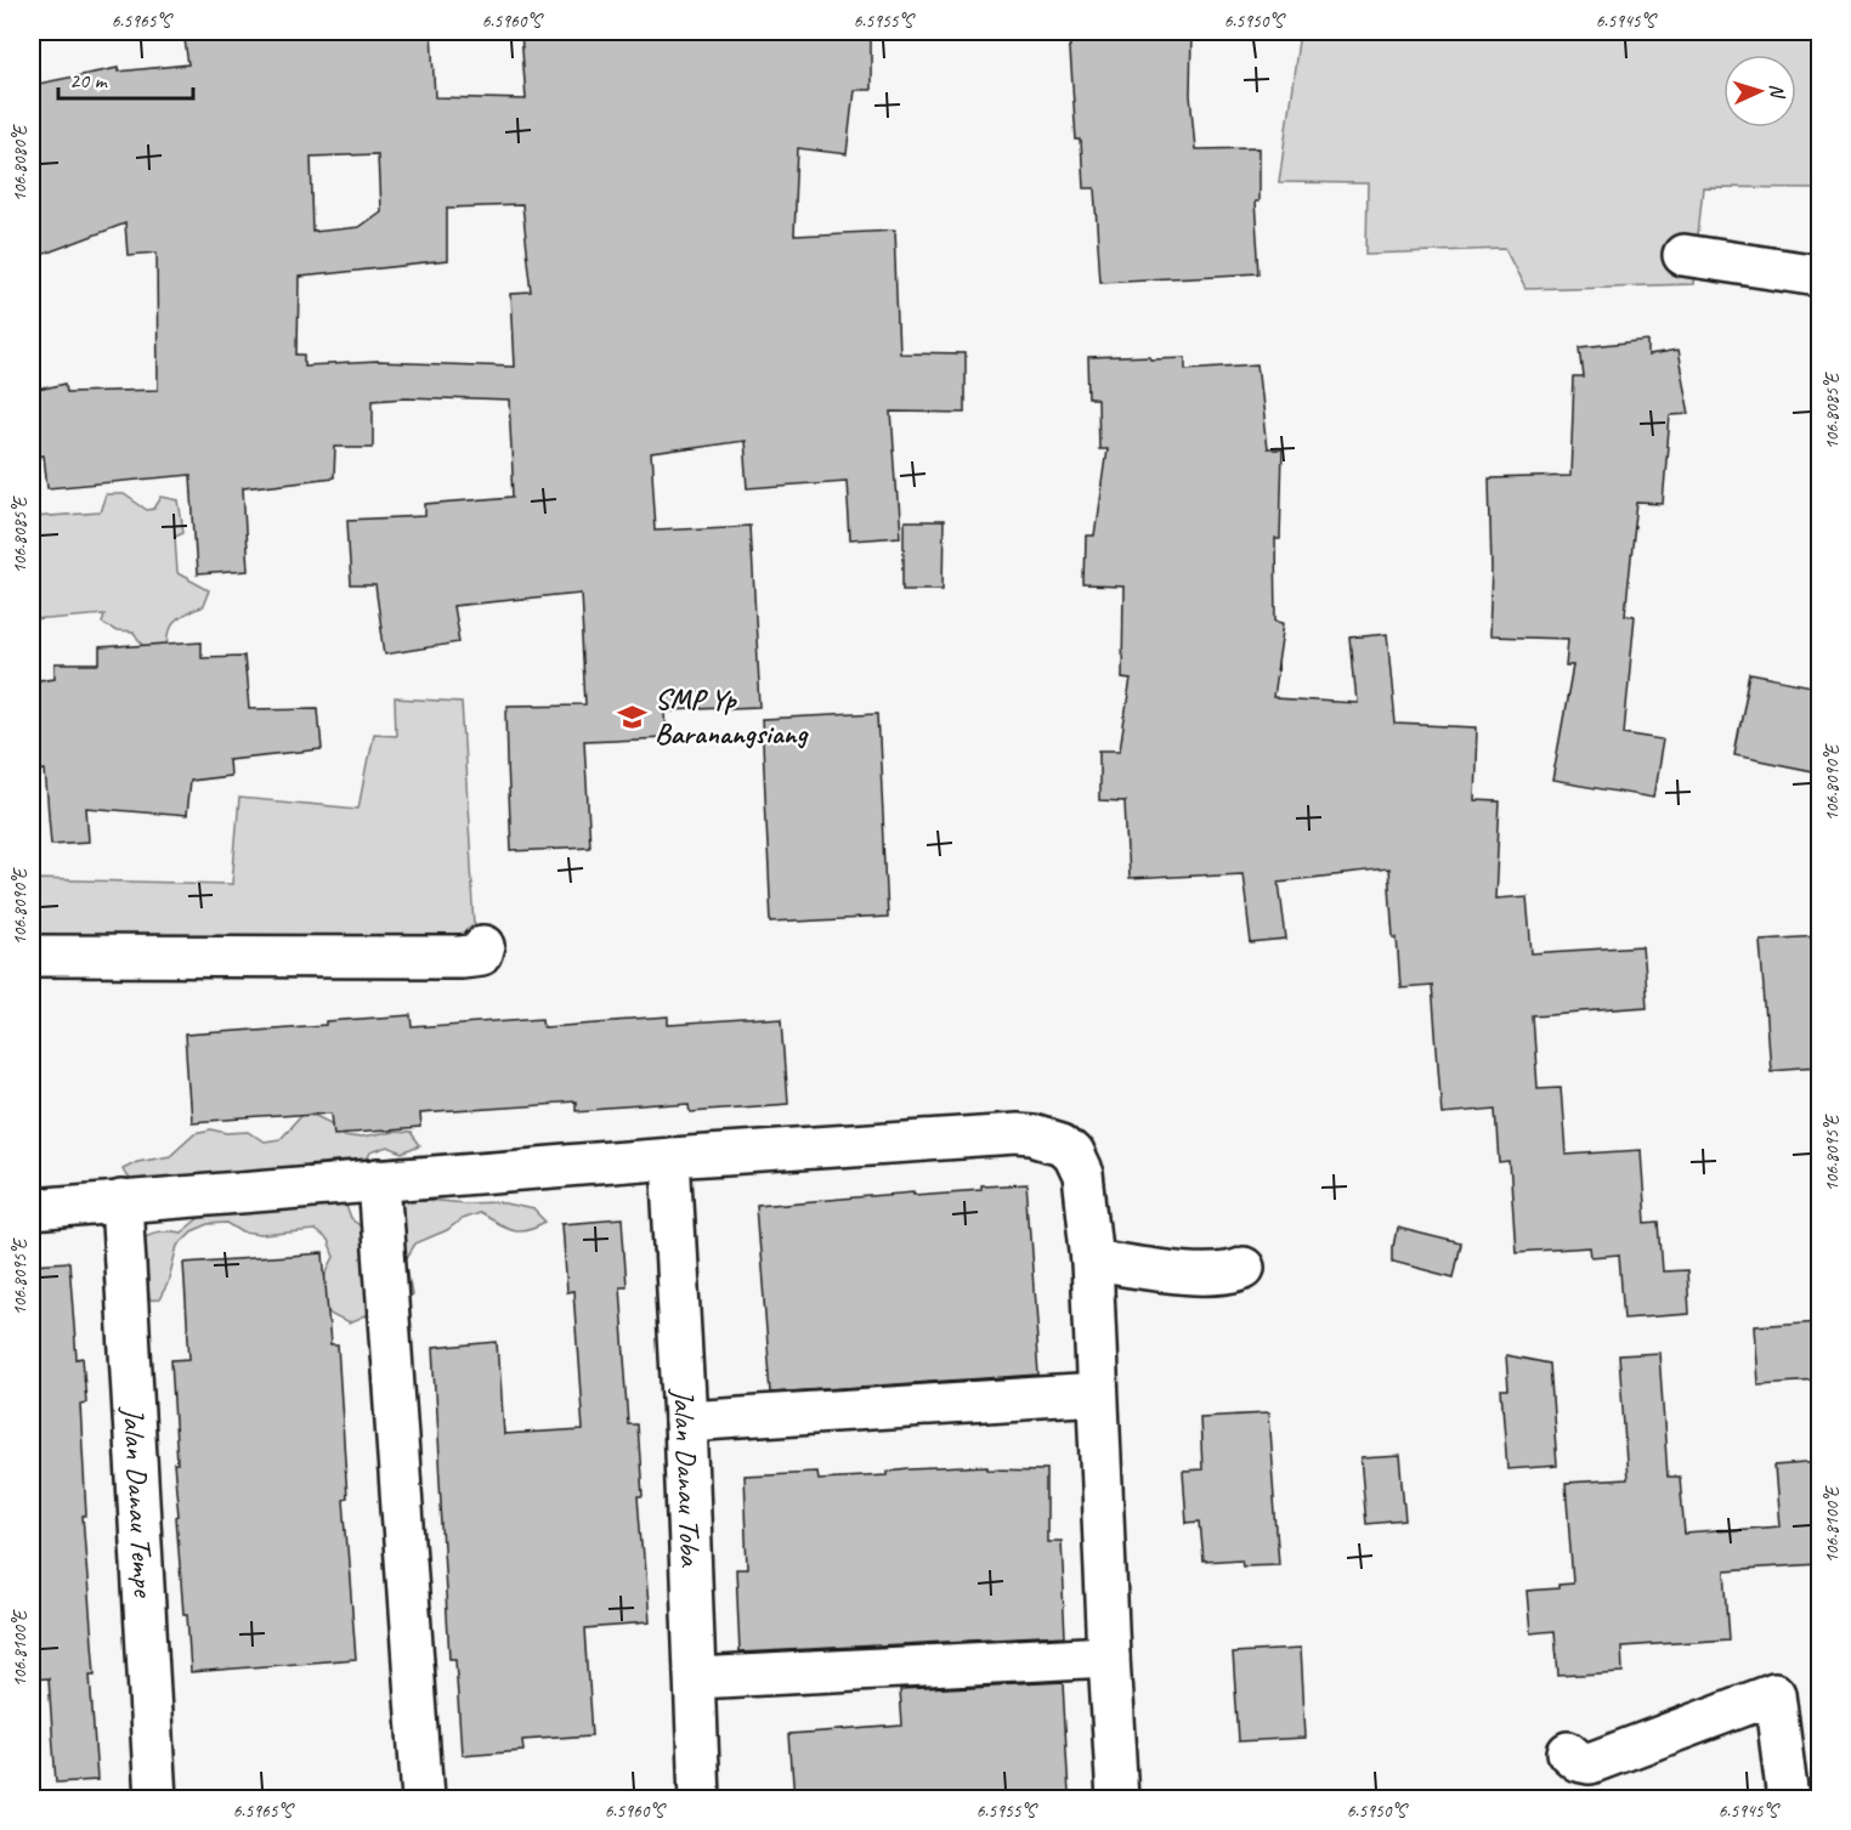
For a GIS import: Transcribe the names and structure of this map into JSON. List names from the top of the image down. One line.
{"streets":{"street":["Jalan Danau Toba","Jalan Danau Tempe"]},"places":{"school or university":["SMP Yp Baranangsiang"]},"scale_bar":"20 m","north":"right","coordinates":["6.5965°S","6.5960°S","6.5955°S","6.5950°S","6.5945°S","106.8080°E","106.8085°E","106.8090°E","106.8095°E","106.8100°E"]}
